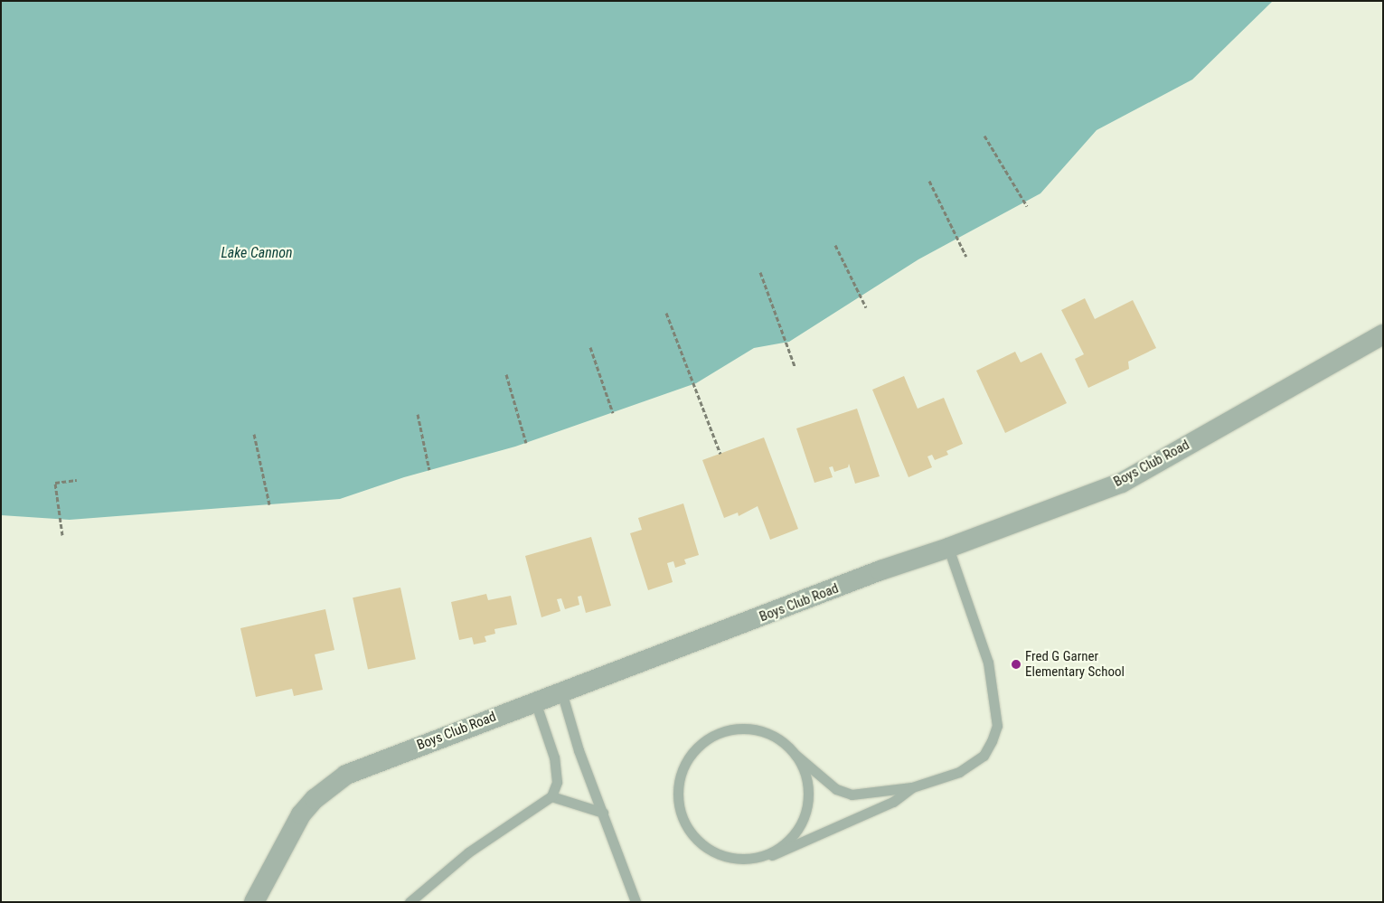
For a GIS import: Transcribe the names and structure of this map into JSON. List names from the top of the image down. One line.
{"streets":{"street":["Boys Club Road"]},"water":["Lake Cannon"],"places":["Fred G Garner Elementary School"]}
